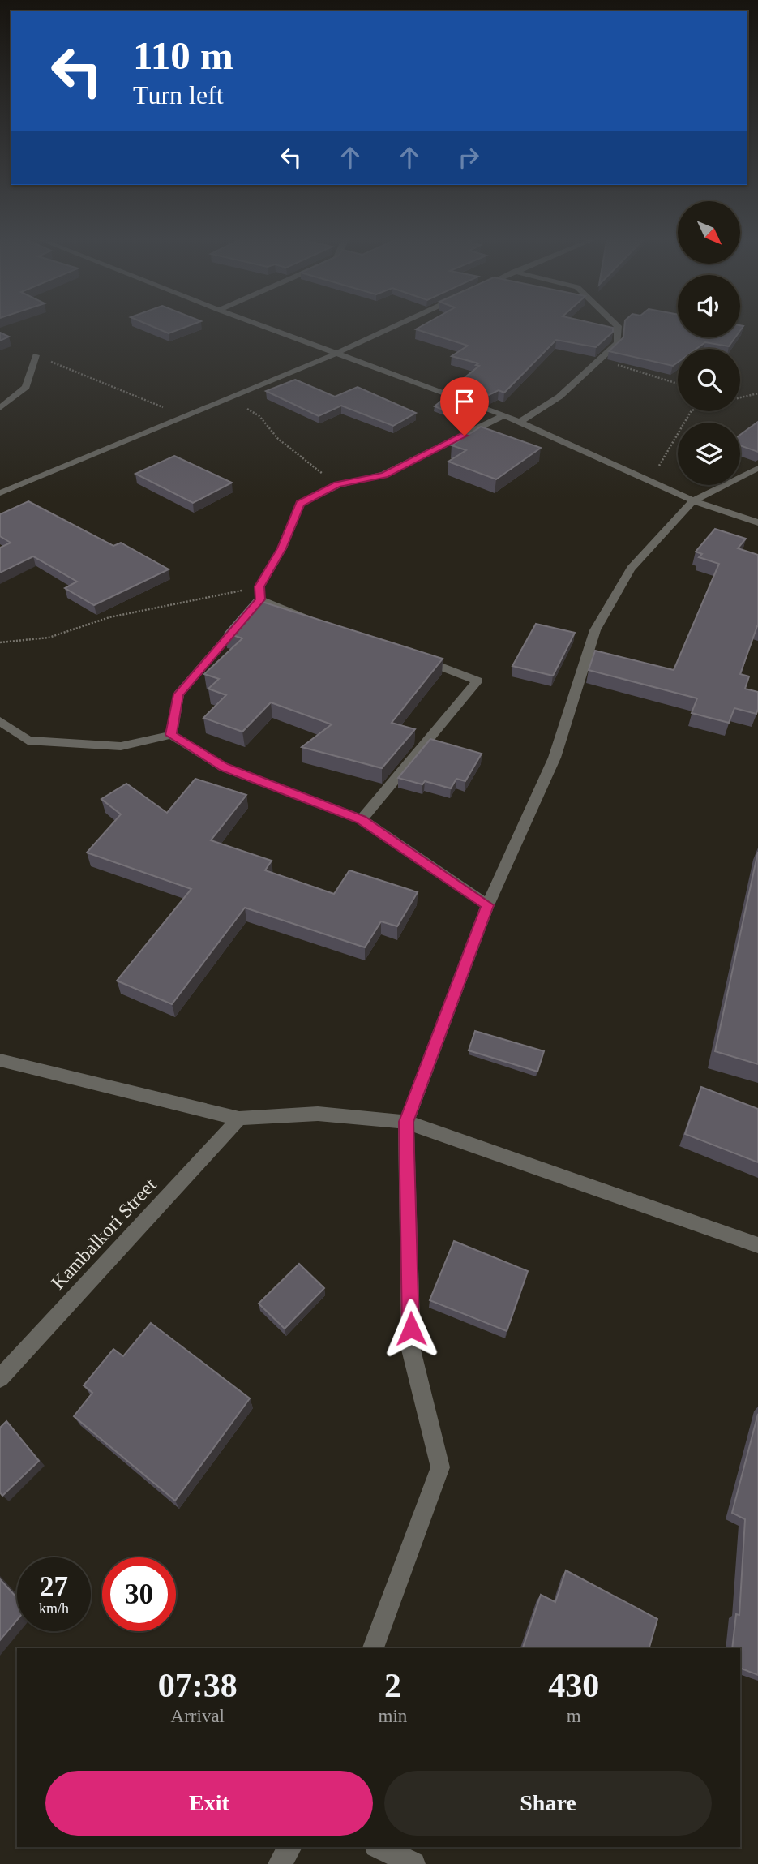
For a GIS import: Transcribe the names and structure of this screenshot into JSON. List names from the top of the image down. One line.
{"streets":{"street":["Kambalkori Street"]},"north":"bottom right","page":{"turn":["110 m","Turn left"],"speed":"27 km/h","limit":"30","eta":["07:38","Arrival","2","min","430","m"],"buttons":["Exit","Share"]}}
